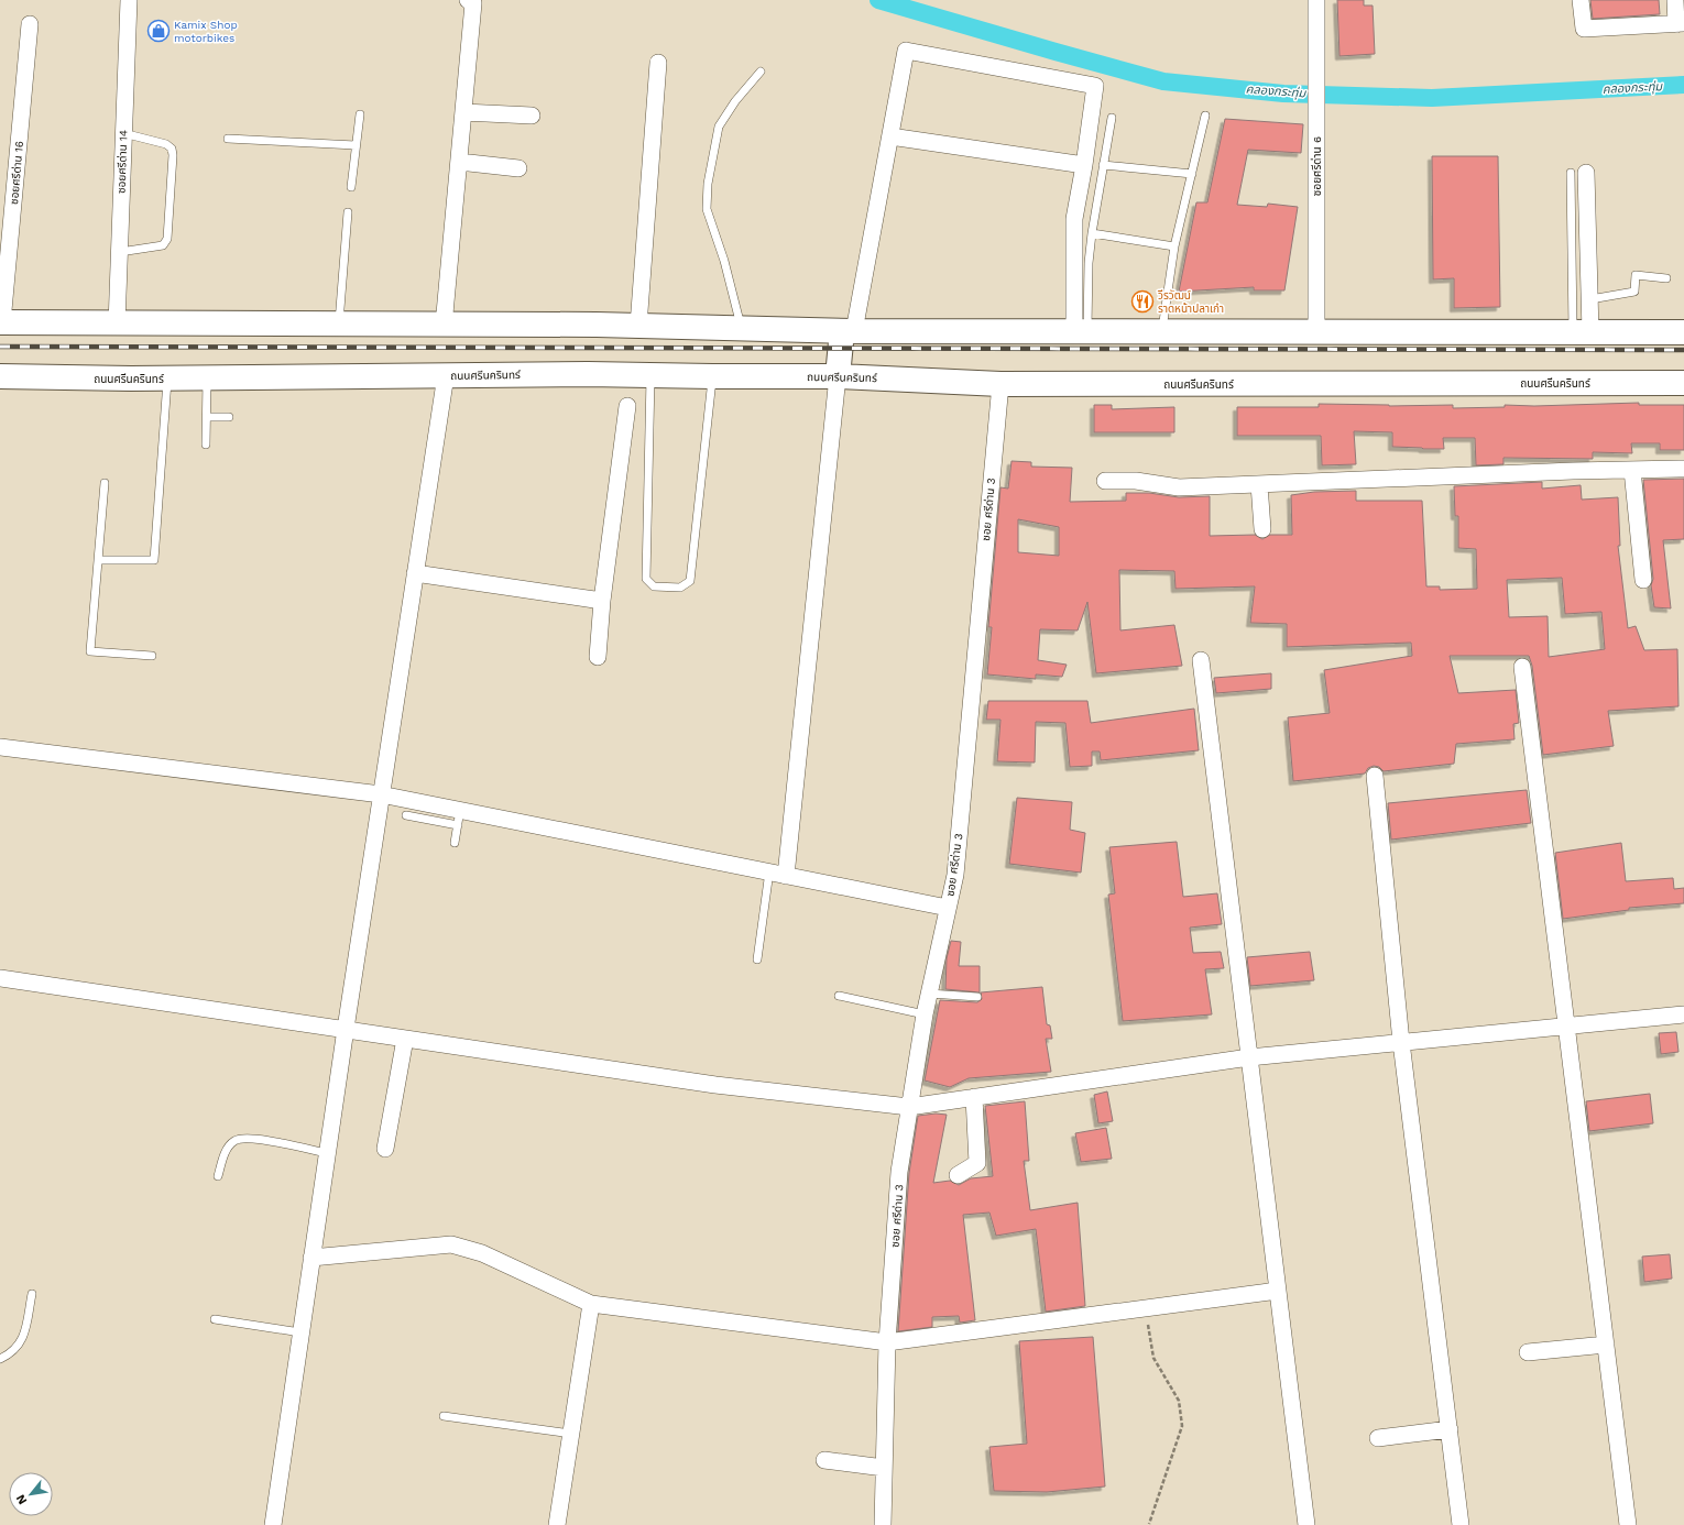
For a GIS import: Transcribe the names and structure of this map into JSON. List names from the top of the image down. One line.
{"streets":{"main road":["ถนนศรีนครินทร์"],"street":["ซอยศรีด่าน 14","ซอยศรีด่าน 6","ซอยศรีด่าน 16","ซอย ศรีด่าน 3"]},"crossings":[["ถนนศรีนครินทร์","ซอย ศรีด่าน 3"]],"water":["คลองกระทุ่ม"],"places":{"shop":["Kamix Shop motorbikes"],"restaurant":["วีรวัฒน์ ราดหน้าปลาเก๋า"]},"north":"bottom left"}
